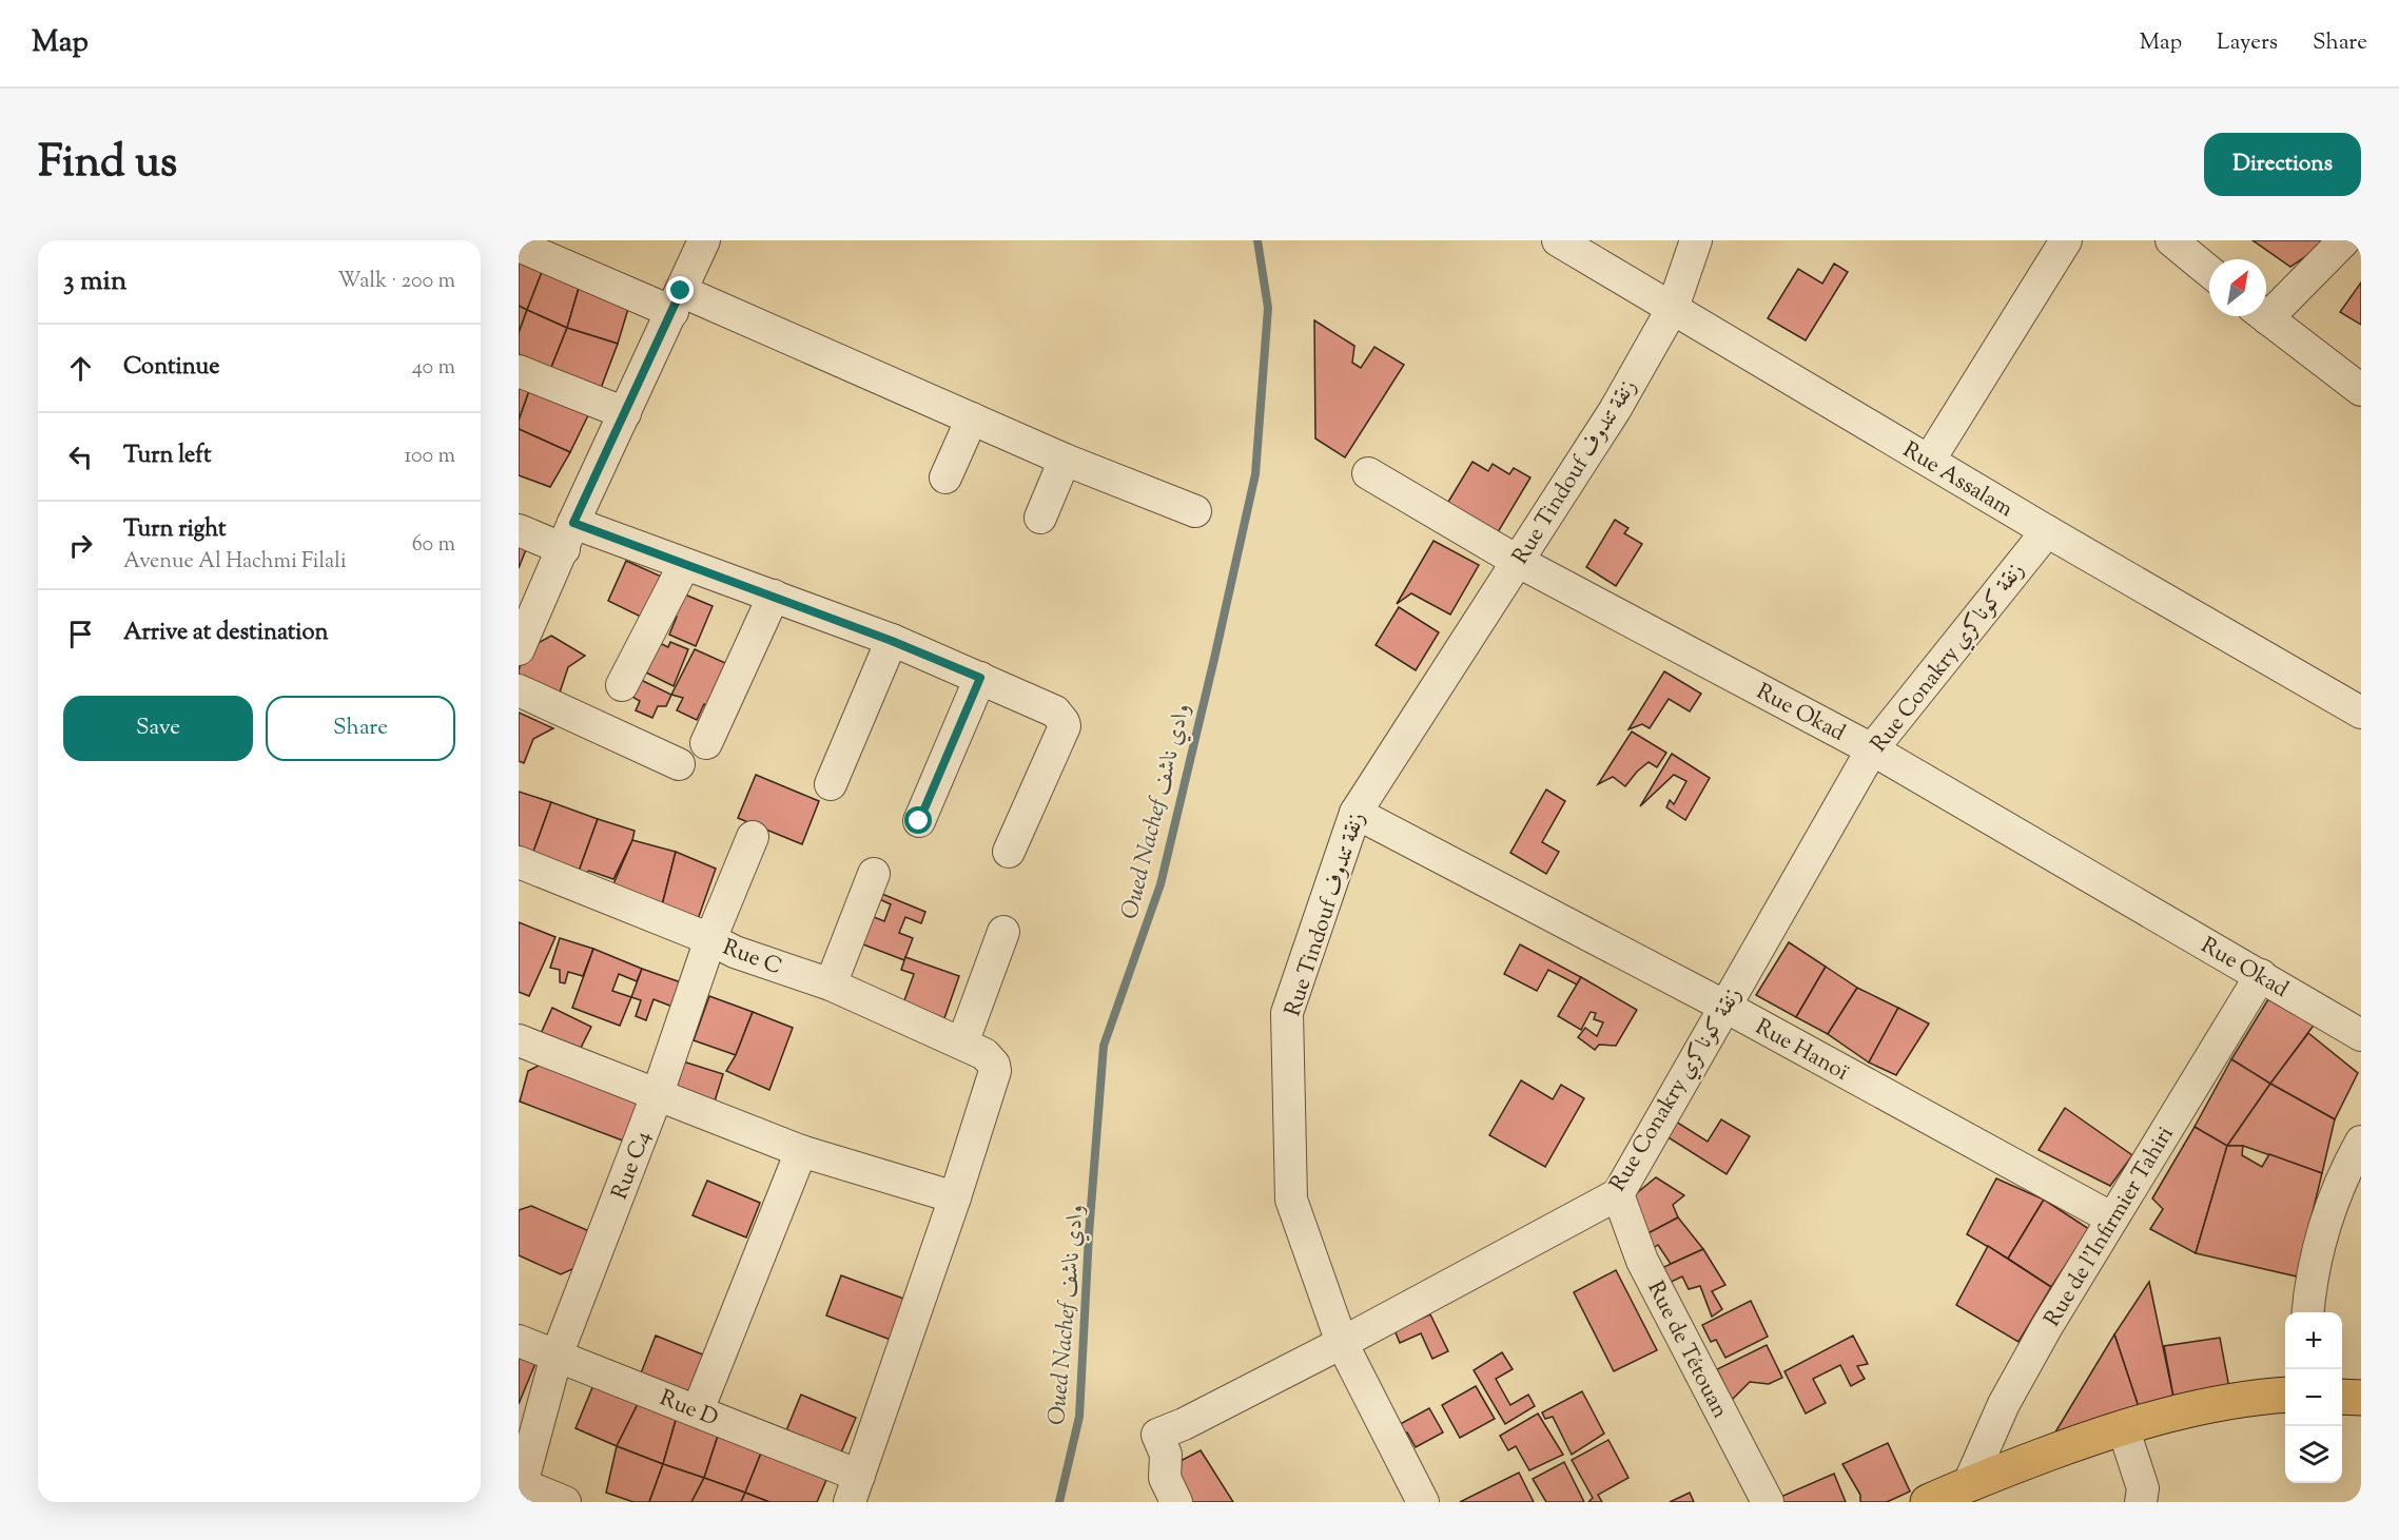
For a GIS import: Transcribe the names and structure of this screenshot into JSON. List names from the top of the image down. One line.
{"streets":{"street":["Rue Tindouf زنقة تندوف","Rue Assalam","Rue Conakry زنقة كوناكري","Rue Okad","Rue C","Rue Hanoï","Rue C4","Rue de l'Infirmier Tahiri","Rue de Tétouan","Rue D"]},"crossings":[["Rue Tindouf زنقة تندوف","Rue Assalam"],["Rue Tindouf زنقة تندوف","Rue Conakry زنقة كوناكري"],["Rue Tindouf زنقة تندوف","Rue Okad"],["Rue Tindouf زنقة تندوف","Rue Hanoï"],["Rue Assalam","Rue Conakry زنقة كوناكري"],["Rue Conakry زنقة كوناكري","Rue Okad"],["Rue Conakry زنقة كوناكري","Rue Hanoï"],["Rue Conakry زنقة كوناكري","Rue de Tétouan"],["Rue Okad","Rue de l'Infirmier Tahiri"],["Rue C","Rue C4"],["Rue Hanoï","Rue de l'Infirmier Tahiri"],["Rue C4","Rue D"]],"water":["Oued Nachef وادي ناشف"],"north":"top right","page":{"header":"Map","nav":["Map","Layers","Share"],"title":"Find us","buttons":["Directions",["Save","Share"]],"heading":["3 min","Walk · 200 m"],"list":[["Continue","40 m"],["Turn left","100 m"],["Turn right","Avenue Al Hachmi Filali","60 m"],"Arrive at destination"],"map_buttons":["+","−"]}}
